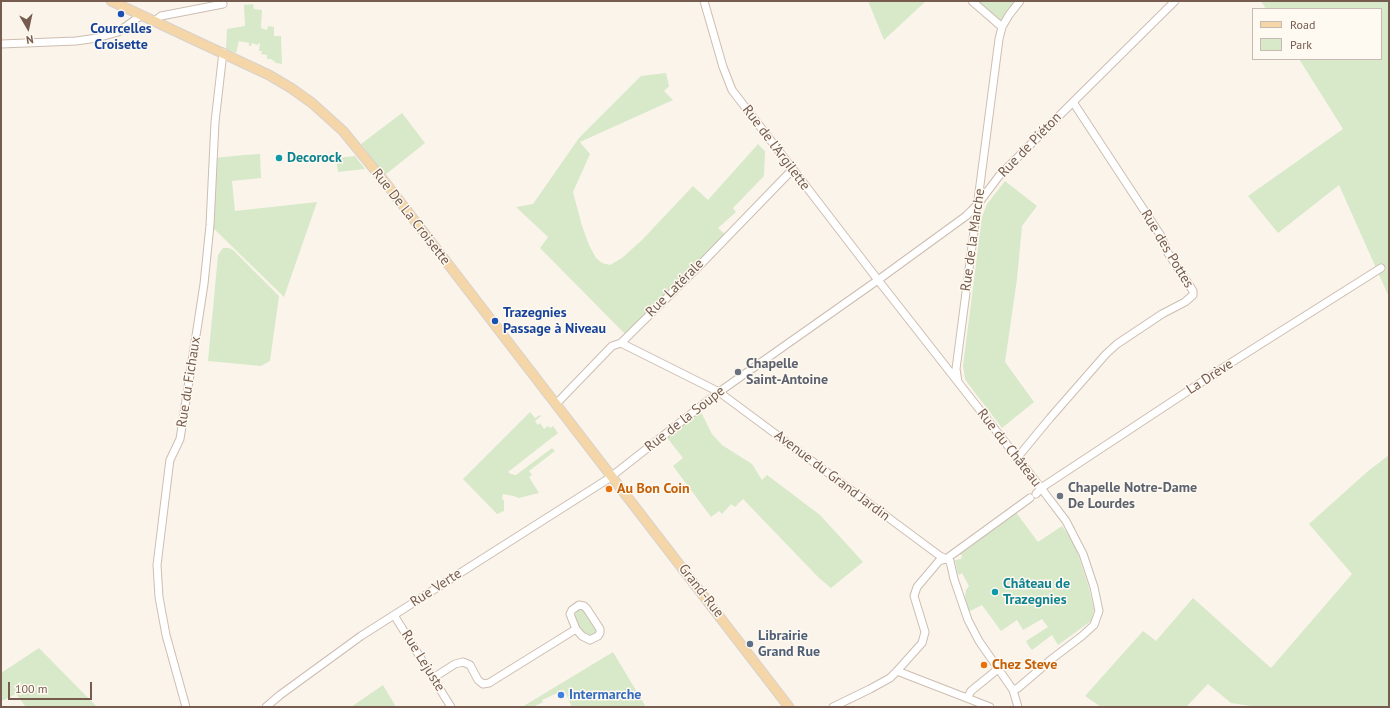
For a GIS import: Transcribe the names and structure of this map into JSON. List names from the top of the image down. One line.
{"streets":{"main road":["Rue De La Croisette","Grand-Rue"],"street":["Rue de Piéton","Rue de l'Argilette","Rue de la Marche","Rue des Pottes","Rue Latérale","La Drève","Rue du Fichaux","Rue de la Soupe","Rue du Château","Avenue du Grand Jardin","Rue Verte","Rue Lejuste"]},"crossings":[["Rue de Piéton","Rue de l'Argilette"],["Rue de Piéton","Rue de la Marche"],["Rue de Piéton","Rue des Pottes"],["Rue de Piéton","Rue de la Soupe"],["Rue de Piéton","Rue du Château"],["Rue de l'Argilette","Rue Latérale"],["Rue de l'Argilette","Rue de la Soupe"],["Rue de l'Argilette","Rue du Château"],["Rue De La Croisette","Rue Latérale"],["Rue De La Croisette","Rue du Fichaux"],["Rue De La Croisette","Rue de la Soupe"],["Rue De La Croisette","Rue Verte"],["Rue De La Croisette","Grand-Rue"],["Rue de la Marche","Rue du Château"],["Rue des Pottes","Rue du Château"],["Rue Latérale","Avenue du Grand Jardin"],["La Drève","Rue du Château"],["La Drève","Avenue du Grand Jardin"],["Rue de la Soupe","Rue du Château"],["Rue de la Soupe","Avenue du Grand Jardin"],["Rue de la Soupe","Rue Verte"],["Rue de la Soupe","Grand-Rue"],["Rue Verte","Grand-Rue"],["Rue Verte","Rue Lejuste"]],"places":["Courcelles Croisette","Decorock","Trazegnies Passage à Niveau","Chapelle Saint-Antoine","Au Bon Coin","Chapelle Notre-Dame De Lourdes","Château de Trazegnies","Librairie Grand Rue","Chez Steve","Intermarche"],"legend":["Road","Park"],"scale_bar":"100 m","north":"bottom"}
